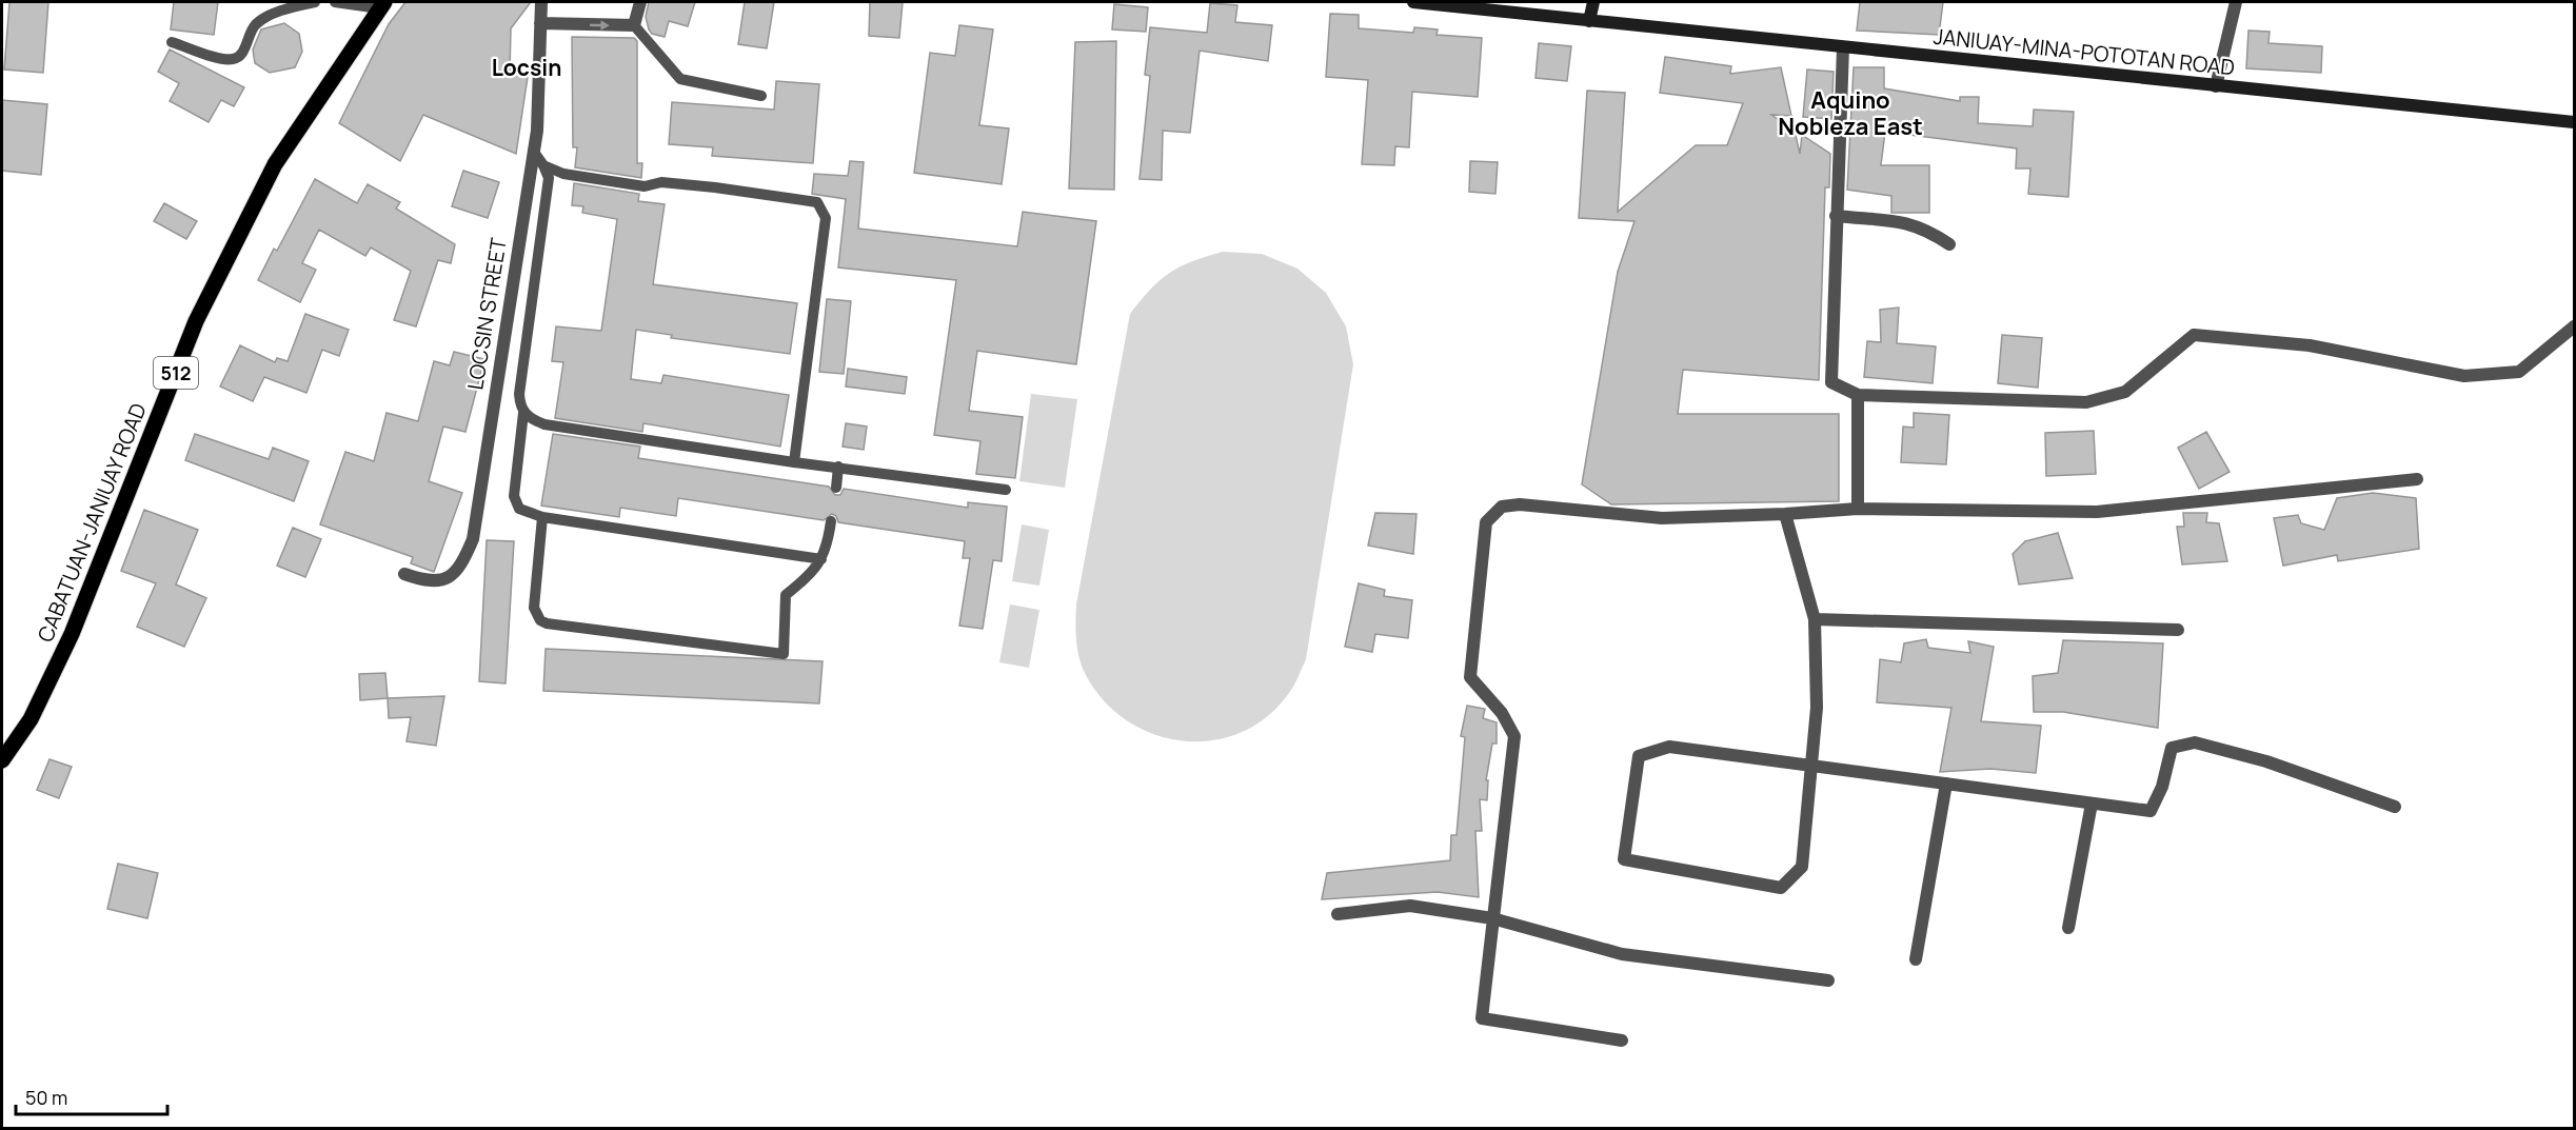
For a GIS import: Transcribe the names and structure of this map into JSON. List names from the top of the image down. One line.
{"streets":{"main road":["JANIUAY-MINA-POTOTAN ROAD","512","CABATUAN-JANIUAY ROAD"],"street":["LOCSIN STREET"]},"districts":["Locsin","Aquino Nobleza East"],"scale_bar":"50 m"}
